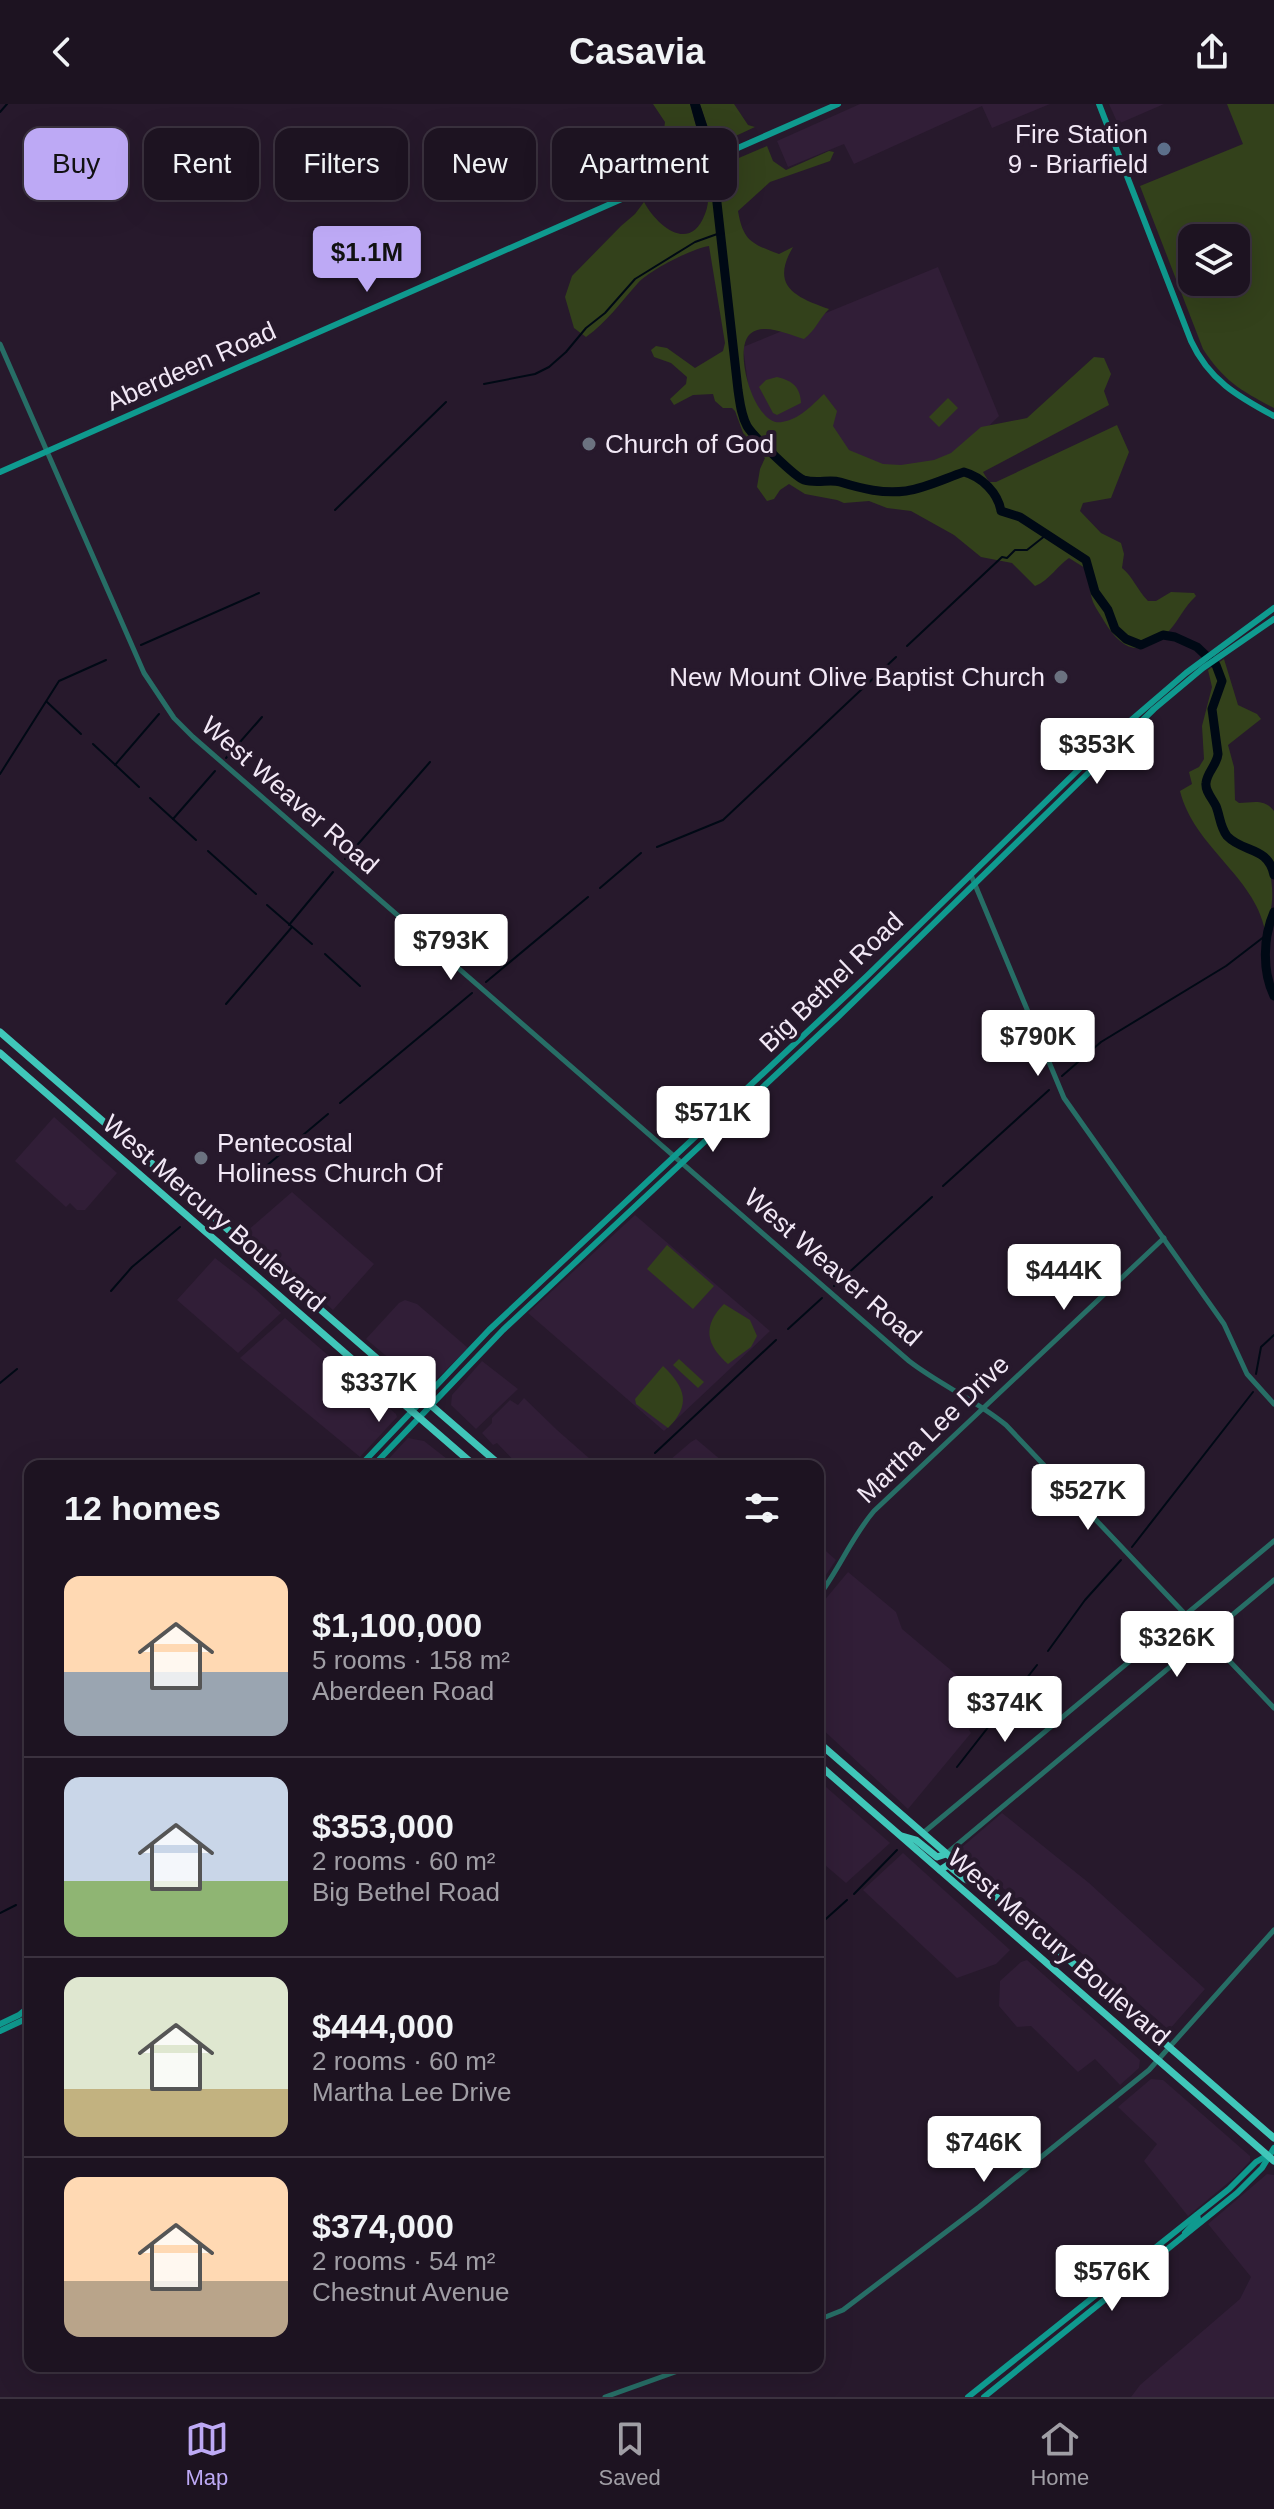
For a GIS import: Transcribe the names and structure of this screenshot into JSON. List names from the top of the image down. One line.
{"streets":{"highway":["West Mercury Boulevard"],"main road":["Aberdeen Road","Big Bethel Road"],"street":["West Weaver Road","Martha Lee Drive"]},"crossings":[["Aberdeen Road","West Weaver Road"],["West Weaver Road","Big Bethel Road"],["West Weaver Road","Martha Lee Drive"],["Big Bethel Road","West Mercury Boulevard"]],"places":["Fire Station 9 - Briarfield","Church of God","New Mount Olive Baptist Church","Pentecostal Holiness Church Of"],"page":{"header":"Casavia","chip":["Buy","Rent","Filters","New","Apartment"],"price":["$1.1M","$353K","$793K","$790K","$571K","$444K","$337K","$527K","$326K","$374K","$746K","$576K"],"heading":"12 homes","list":[{"name":"$1,100,000","note":"5 rooms · 158 m² · Aberdeen Road"},{"name":"$353,000","note":"2 rooms · 60 m² · Big Bethel Road"},{"name":"$444,000","note":"2 rooms · 60 m² · Martha Lee Drive"},{"name":"$374,000","note":"2 rooms · 54 m² · Chestnut Avenue"}],"tabs":["Map","Saved","Home"]}}
